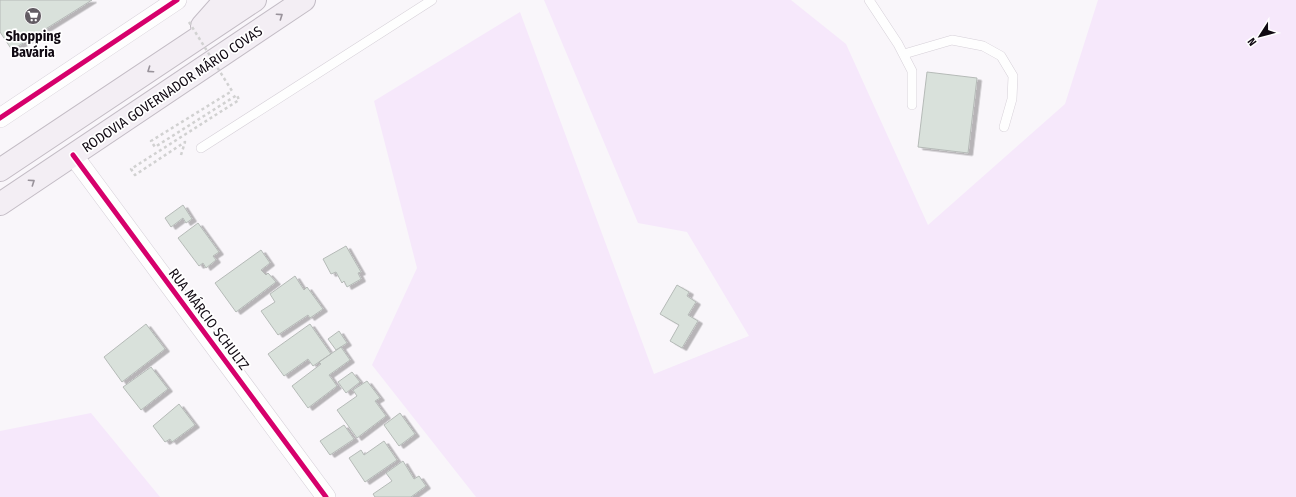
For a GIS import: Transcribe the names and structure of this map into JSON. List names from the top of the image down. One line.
{"streets":{"highway":["RODOVIA GOVERNADOR MÁRIO COVAS"],"street":["RUA MÁRCIO SCHULTZ"]},"crossings":[["RODOVIA GOVERNADOR MÁRIO COVAS","RUA MÁRCIO SCHULTZ"]],"places":{"supermarket":["Shopping Bavária"]},"north":"bottom left"}
